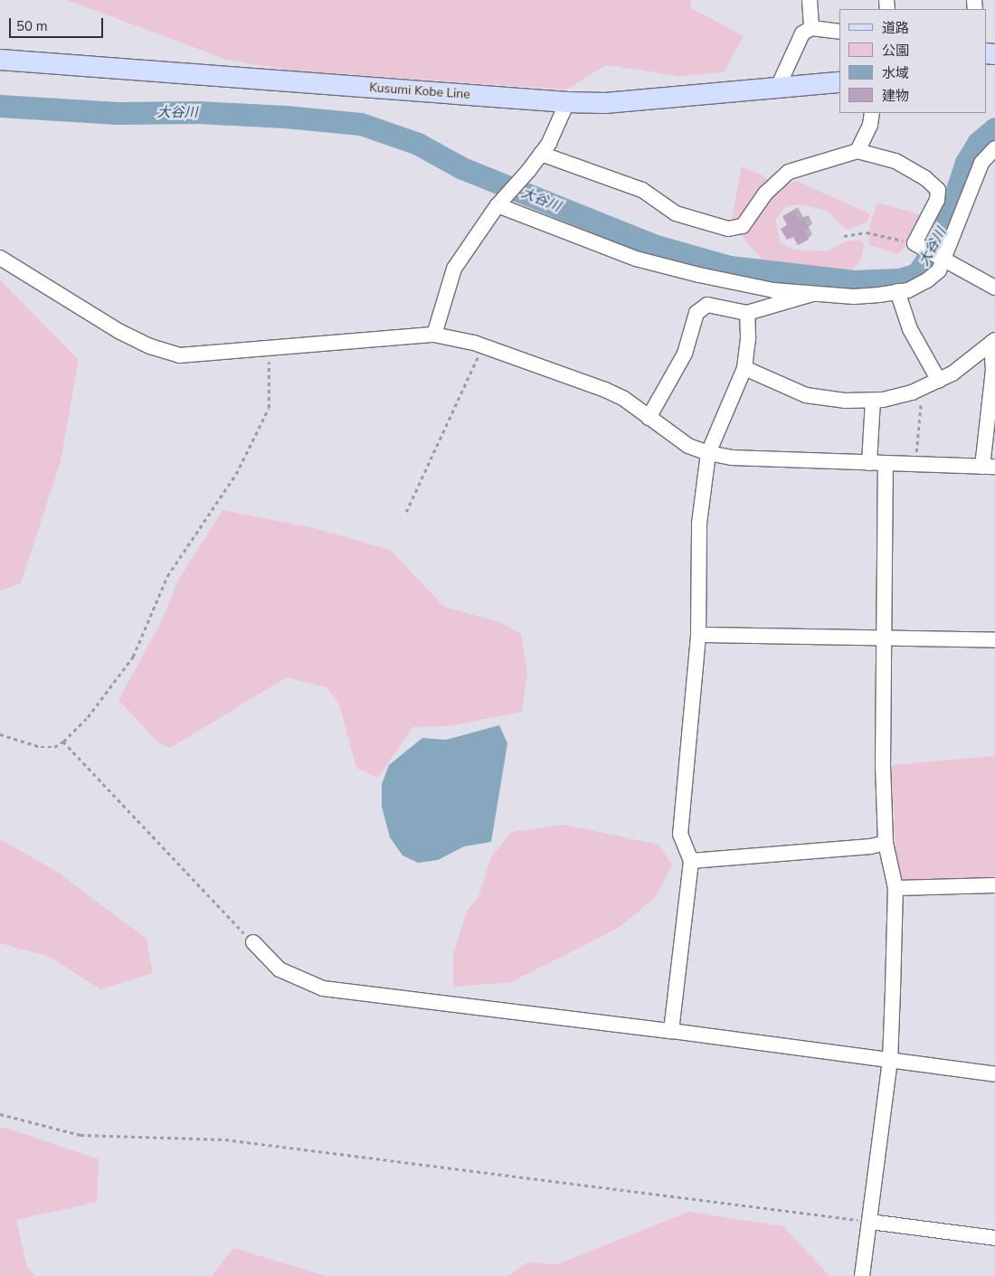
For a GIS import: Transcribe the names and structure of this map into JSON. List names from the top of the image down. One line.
{"streets":{"main road":["Kusumi Kobe Line"]},"water":["大谷川"],"legend":["道路","公園","水域","建物"],"scale_bar":"50 m"}
